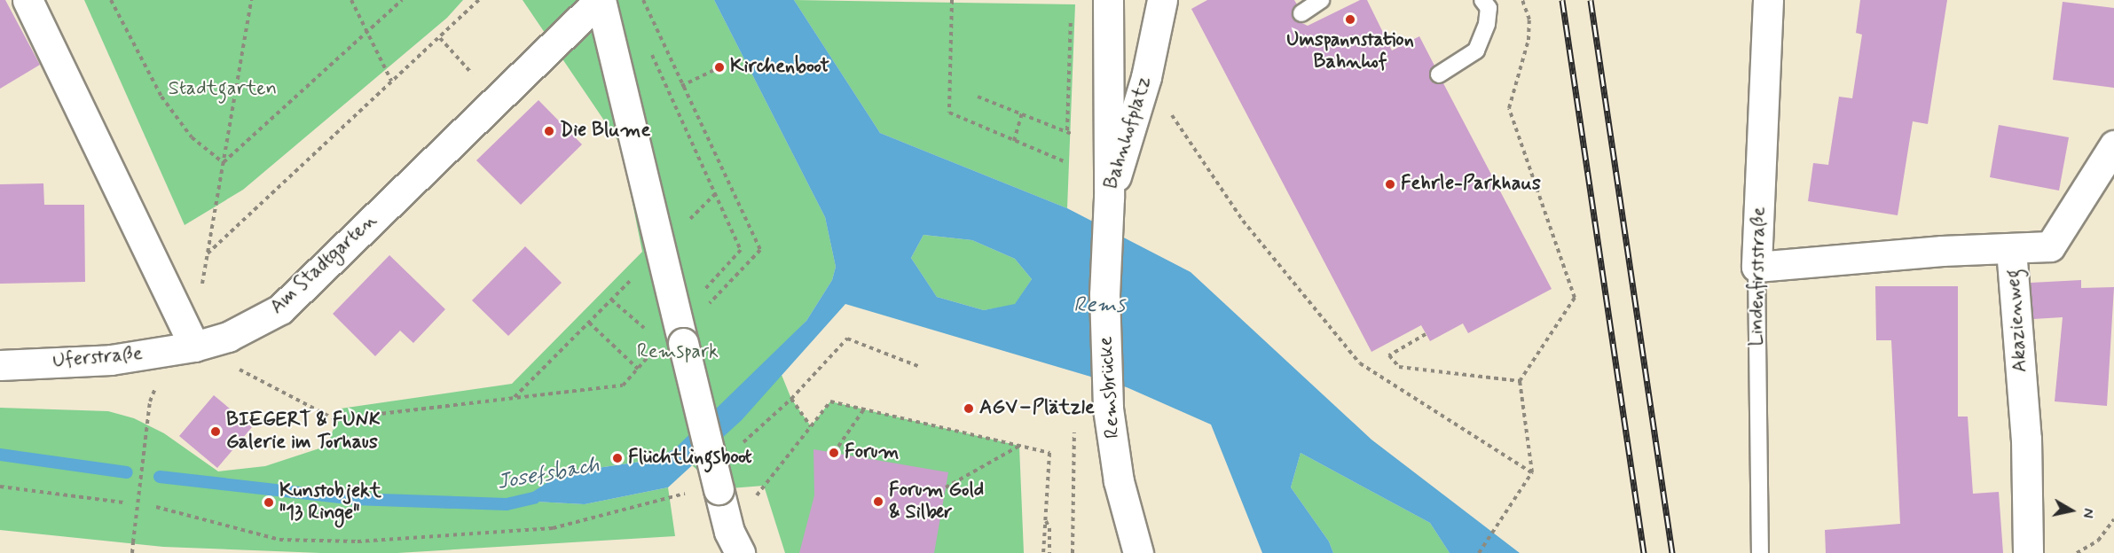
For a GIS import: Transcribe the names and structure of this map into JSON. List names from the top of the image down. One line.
{"streets":{"street":["Bahnhofplatz","Am Stadtgarten","Lindenfirststraße","Akazienweg","Uferstraße","Remsbrücke"]},"crossings":[["Bahnhofplatz","Remsbrücke"],["Am Stadtgarten","Uferstraße"],["Lindenfirststraße","Akazienweg"]],"water":["Rems","Josefsbach"],"parks":["Stadtgarten","Remspark"],"places":["Umspannstation Bahnhof","Kirchenboot","Die Blume","Fehrle-Parkhaus","AGV–Plätzle","BIEGERT & FUNK Galerie im Torhaus","Forum","Flüchtlingsboot","Forum Gold & Silber","Kunstobjekt \"13 Ringe\""],"north":"right"}
